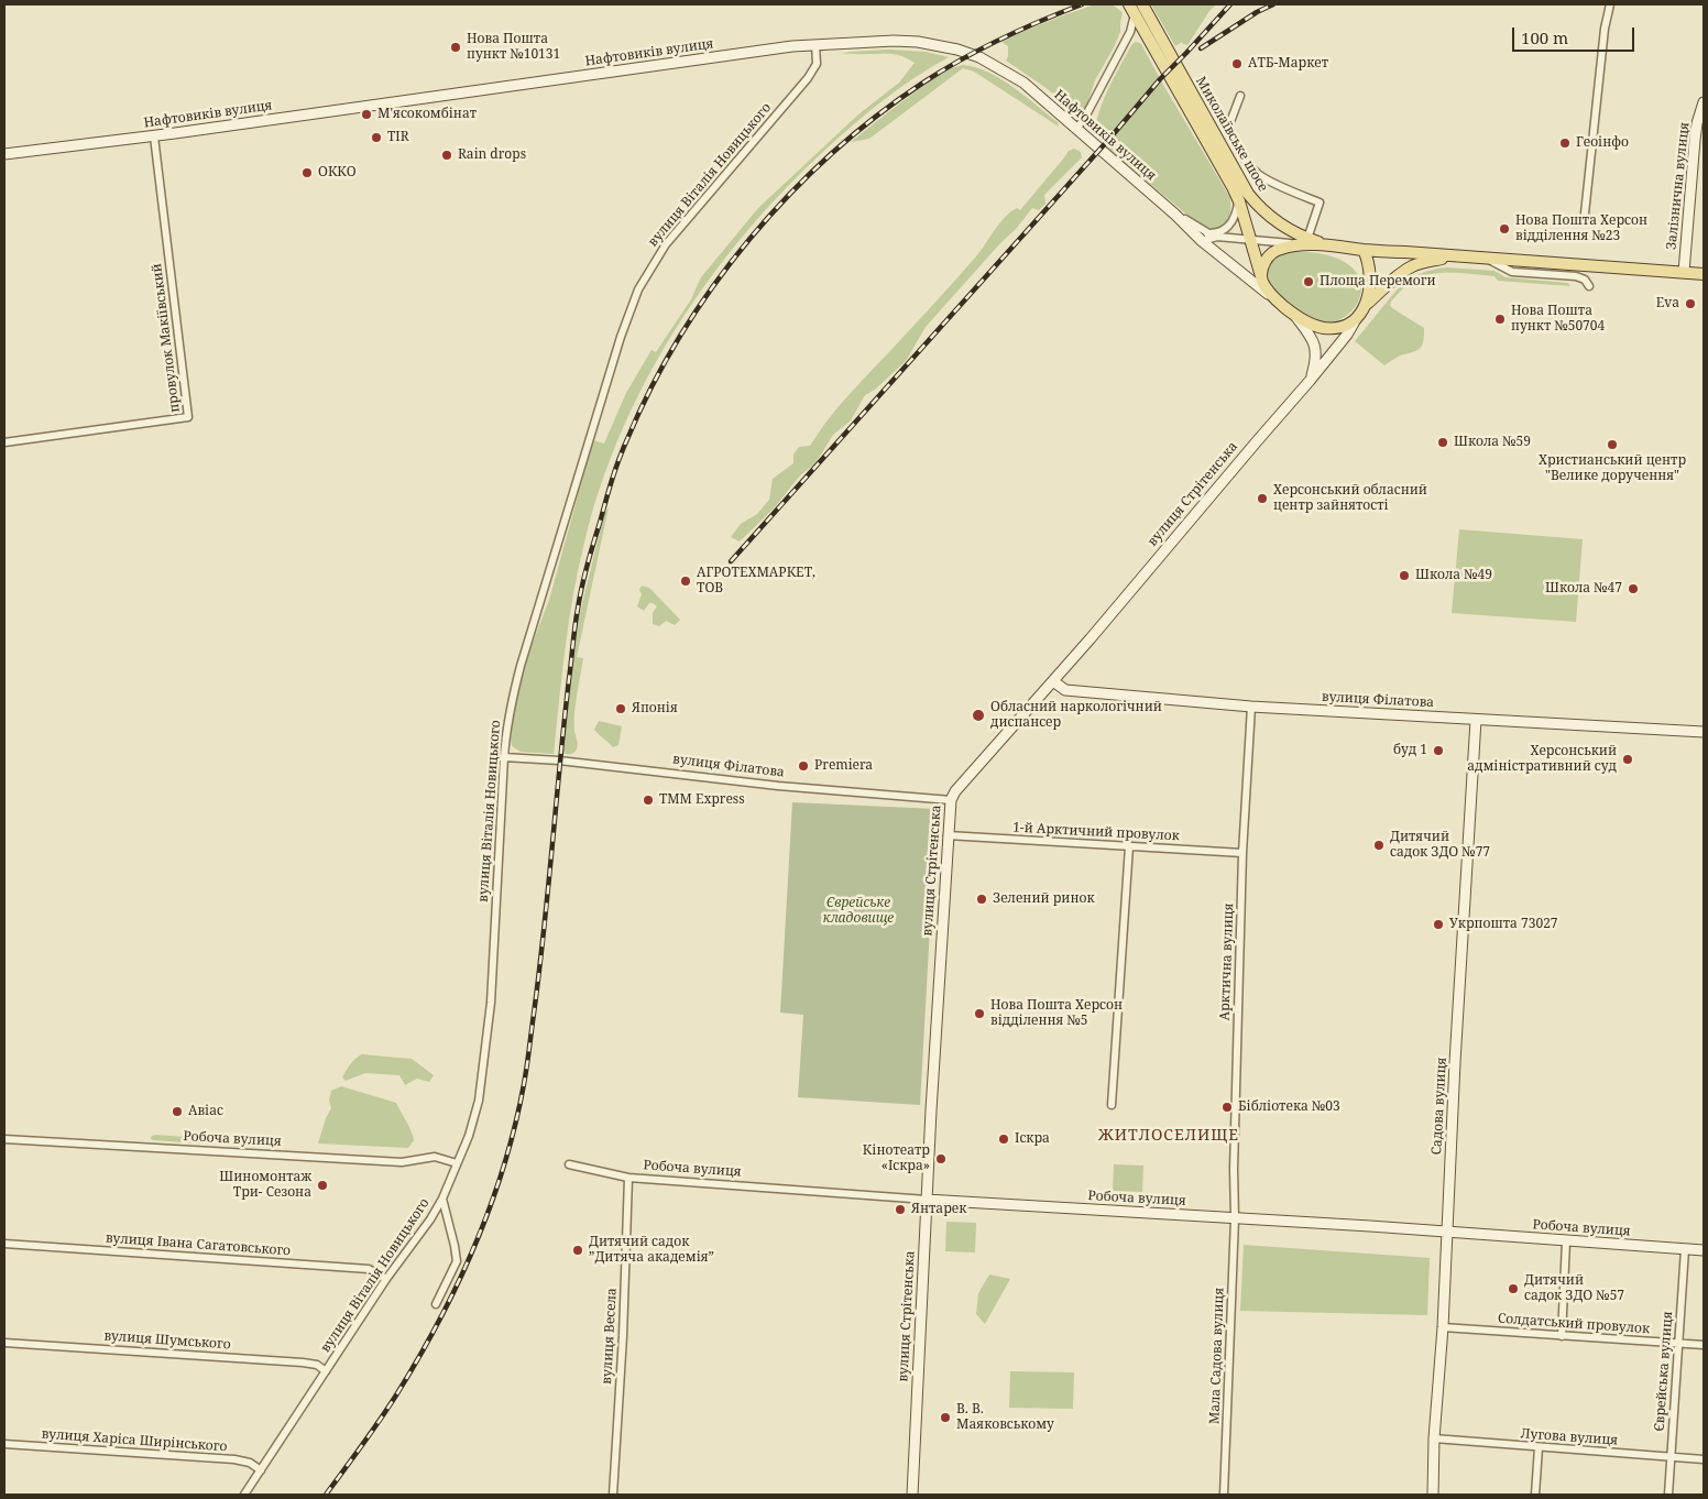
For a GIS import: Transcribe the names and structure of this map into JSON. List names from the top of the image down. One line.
{"streets":{"main road":["Миколаївське шосе"],"street":["Нафтовиків вулиця","вулиця Віталія Новицького","Залізнична вулиця","провулок Макіївський","вулиця Стрітенська","вулиця Філатова","1-й Арктичний провулок","Арктична вулиця","Садова вулиця","Робоча вулиця","вулиця Івана Сагатовського","Солдатський провулок","вулиця Весела","вулиця Шумського","Мала Садова вулиця","Єврейська вулиця","Лугова вулиця","вулиця Харіса Ширінського"]},"crossings":[["Нафтовиків вулиця","Миколаївське шосе"],["Нафтовиків вулиця","вулиця Віталія Новицького"],["Нафтовиків вулиця","провулок Макіївський"],["Нафтовиків вулиця","вулиця Стрітенська"],["Миколаївське шосе","вулиця Стрітенська"],["вулиця Віталія Новицького","вулиця Філатова"],["вулиця Віталія Новицького","Робоча вулиця"],["вулиця Віталія Новицького","вулиця Івана Сагатовського"],["вулиця Віталія Новицького","вулиця Шумського"],["вулиця Віталія Новицького","вулиця Харіса Ширінського"],["вулиця Стрітенська","вулиця Філатова"],["вулиця Стрітенська","1-й Арктичний провулок"],["вулиця Стрітенська","Робоча вулиця"],["вулиця Філатова","Арктична вулиця"],["вулиця Філатова","Садова вулиця"],["1-й Арктичний провулок","Арктична вулиця"],["Арктична вулиця","Робоча вулиця"],["Арктична вулиця","Мала Садова вулиця"],["Садова вулиця","Робоча вулиця"],["Садова вулиця","Солдатський провулок"],["Садова вулиця","Лугова вулиця"],["Робоча вулиця","вулиця Весела"],["Робоча вулиця","Мала Садова вулиця"],["Робоча вулиця","Єврейська вулиця"],["Солдатський провулок","Єврейська вулиця"],["Єврейська вулиця","Лугова вулиця"]],"districts":["ЖИТЛОСЕЛИЩЕ"],"parks":["Єврейське кладовище"],"places":["Нова Пошта пункт №10131","АТБ-Маркет","М'ясокомбінат","TIR","Геоінфо","Rain drops","ОККО","Нова Пошта Херсон відділення №23","Площа Перемоги","Eva","Нова Пошта пункт №50704","Школа №59","Христианський центр \"Велике доручення\"","Херсонський обласний центр зайнятості","Школа №49","АГРОТЕХМАРКЕТ, ТОВ","Школа №47","Японія","Обласний наркологічний диспансер","буд 1","Херсонський адміністративний суд","Premiera","TMM Express","Дитячий садок ЗДО №77","Зелений ринок","Укрпошта 73027","Нова Пошта Херсон відділення №5","Бібліотека №03","Авіас","Іскра","Кінотеатр «Іскра»","Шиномонтаж Три- Сезона","Янтарек","Дитячий садок ”Дитяча академія”","Дитячий садок ЗДО №57","В. В. Маяковському"],"scale_bar":"100 m"}
